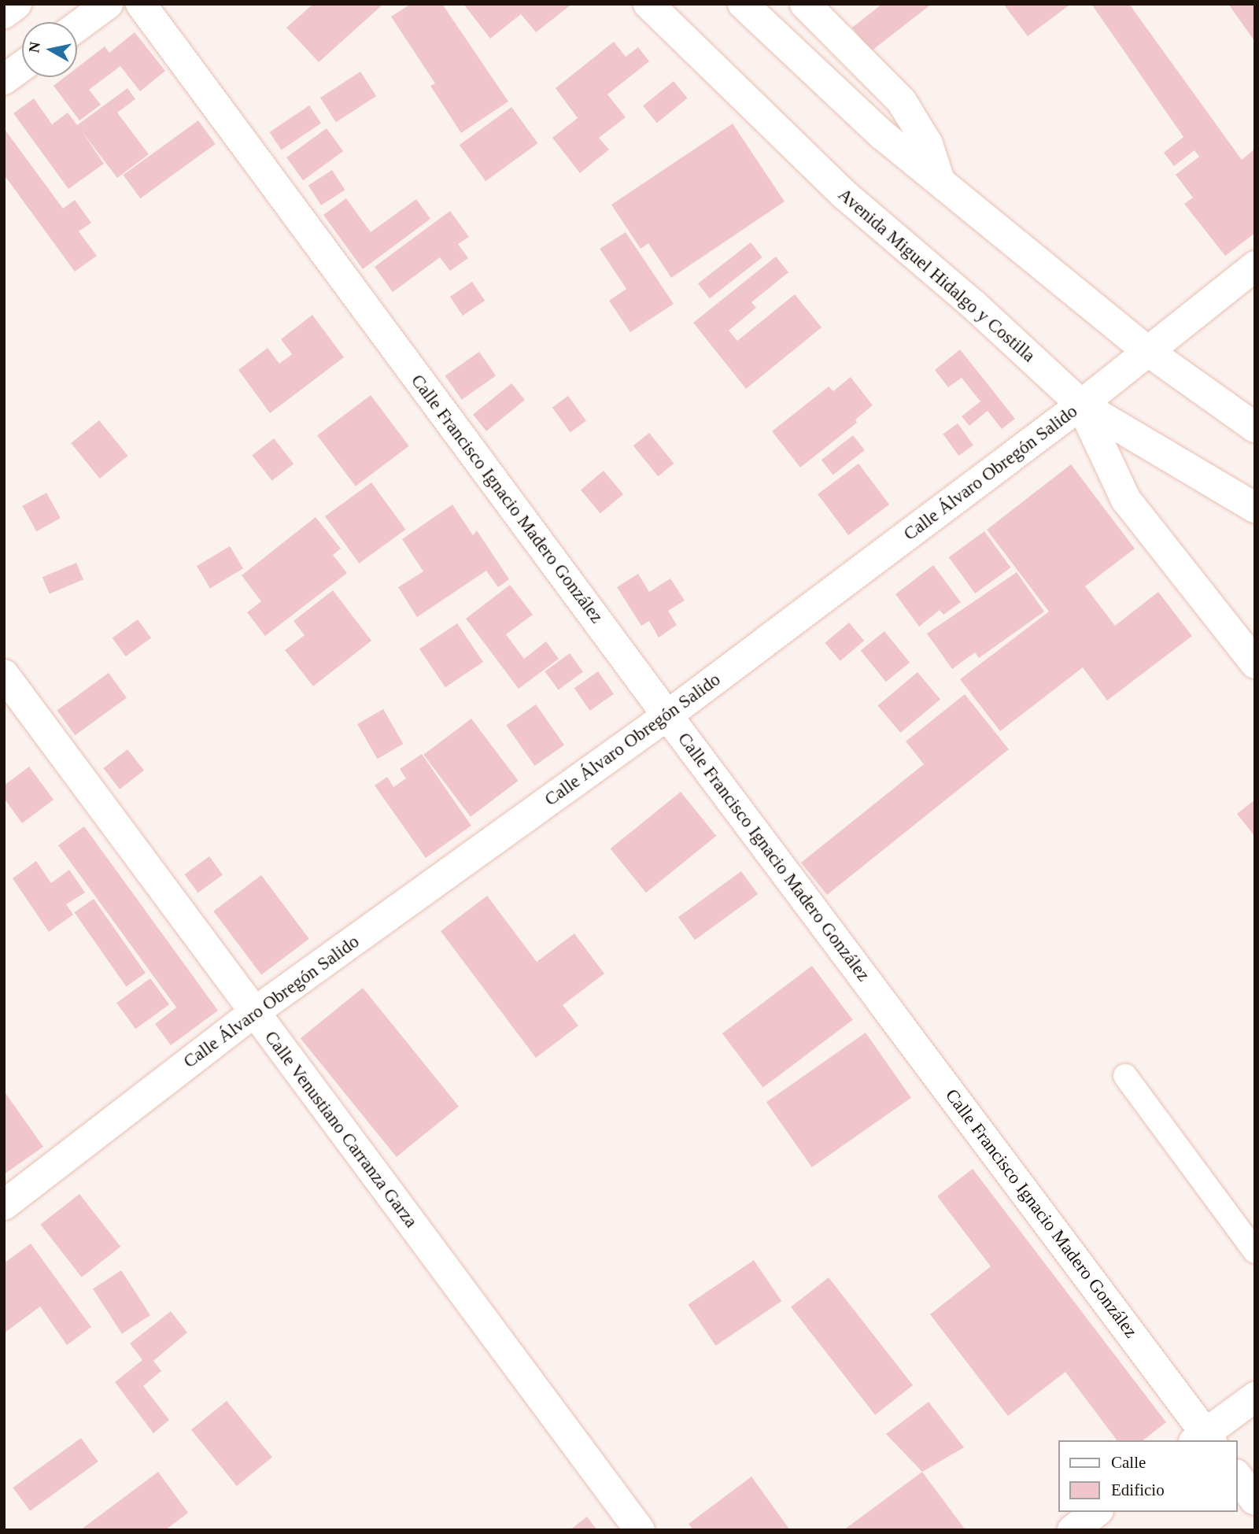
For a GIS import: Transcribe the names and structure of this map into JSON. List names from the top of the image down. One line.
{"streets":{"street":["Avenida Miguel Hidalgo y Costilla","Calle Álvaro Obregón Salido","Calle Francisco Ignacio Madero González","Calle Venustiano Carranza Garza"]},"crossings":[["Avenida Miguel Hidalgo y Costilla","Calle Álvaro Obregón Salido"],["Calle Álvaro Obregón Salido","Calle Francisco Ignacio Madero González"],["Calle Álvaro Obregón Salido","Calle Venustiano Carranza Garza"]],"legend":["Calle","Edificio"],"north":"left"}
